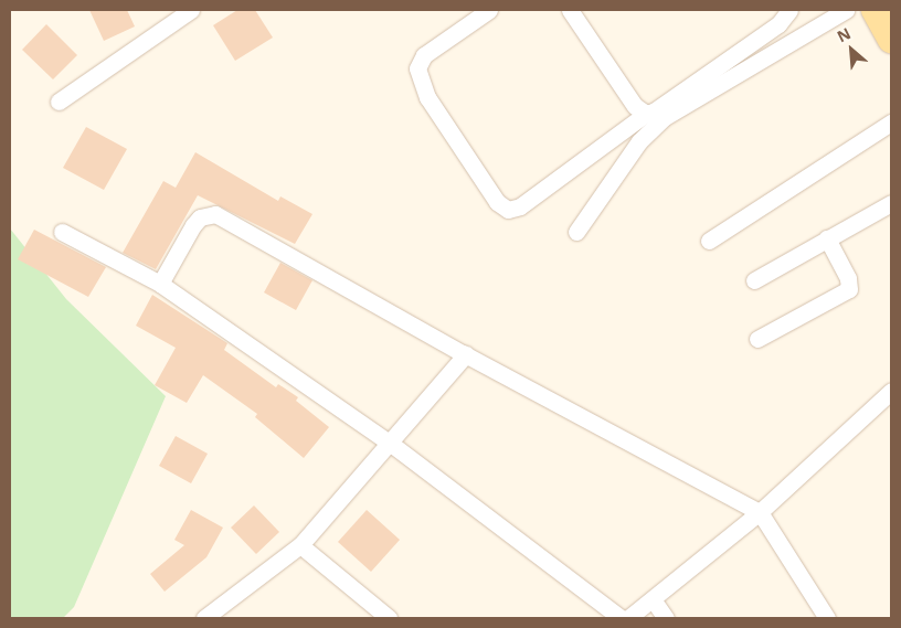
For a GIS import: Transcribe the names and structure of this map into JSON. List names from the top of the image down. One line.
{"north":"top left"}
